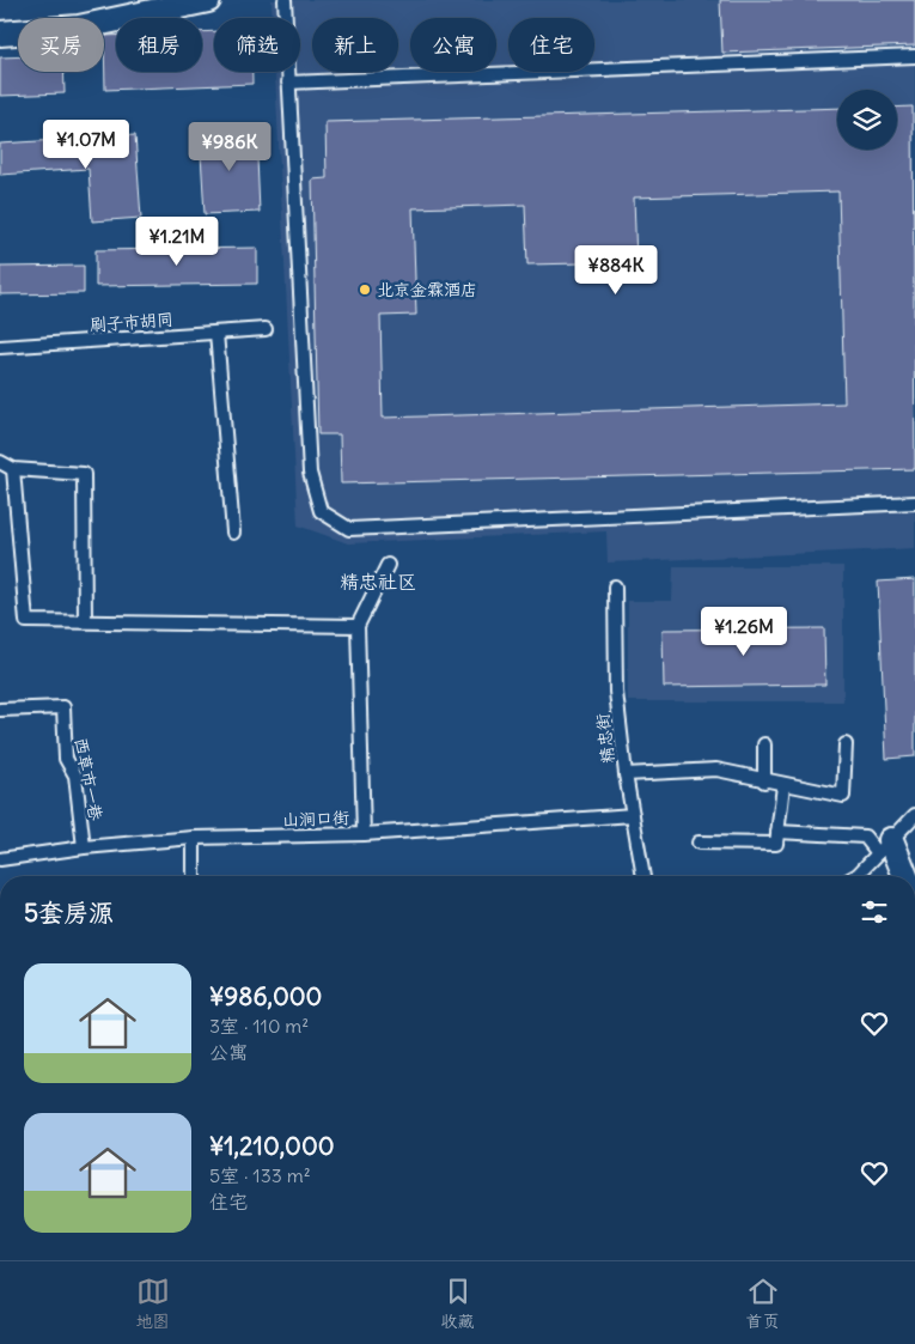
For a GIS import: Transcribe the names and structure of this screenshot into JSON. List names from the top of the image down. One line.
{"streets":{"lane":["刷子市胡同","精忠街","西草市一巷","山涧口街"]},"crossings":[["精忠街","山涧口街"],["西草市一巷","山涧口街"]],"districts":["精忠社区"],"places":["北京金霖酒店"],"page":{"chip":["买房","租房","筛选","新上","公寓","住宅"],"price":["¥1.07M","¥986K","¥1.21M","¥884K","¥1.26M"],"heading":"5套房源","list":[{"name":"¥986,000","note":"3室 · 110 m² · 公寓"},{"name":"¥1,210,000","note":"5室 · 133 m² · 住宅"}],"tabs":["地图","收藏","首页"]}}
